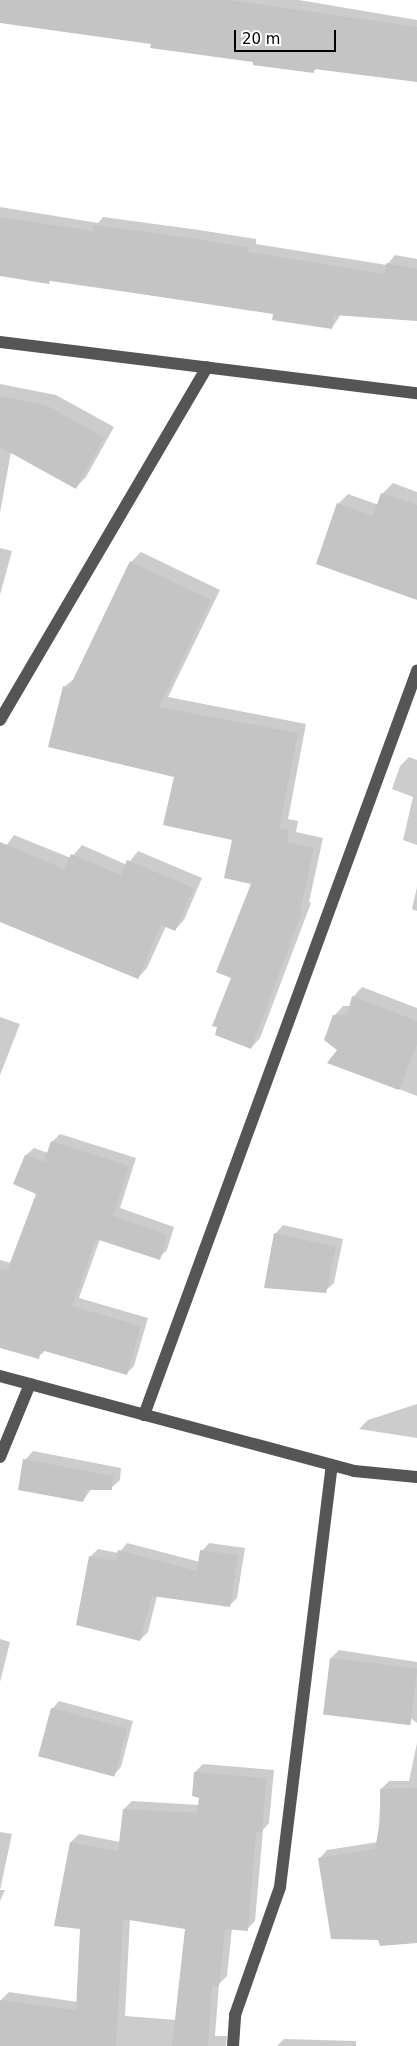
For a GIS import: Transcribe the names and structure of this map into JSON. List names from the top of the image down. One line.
{"scale_bar":"20 m"}
